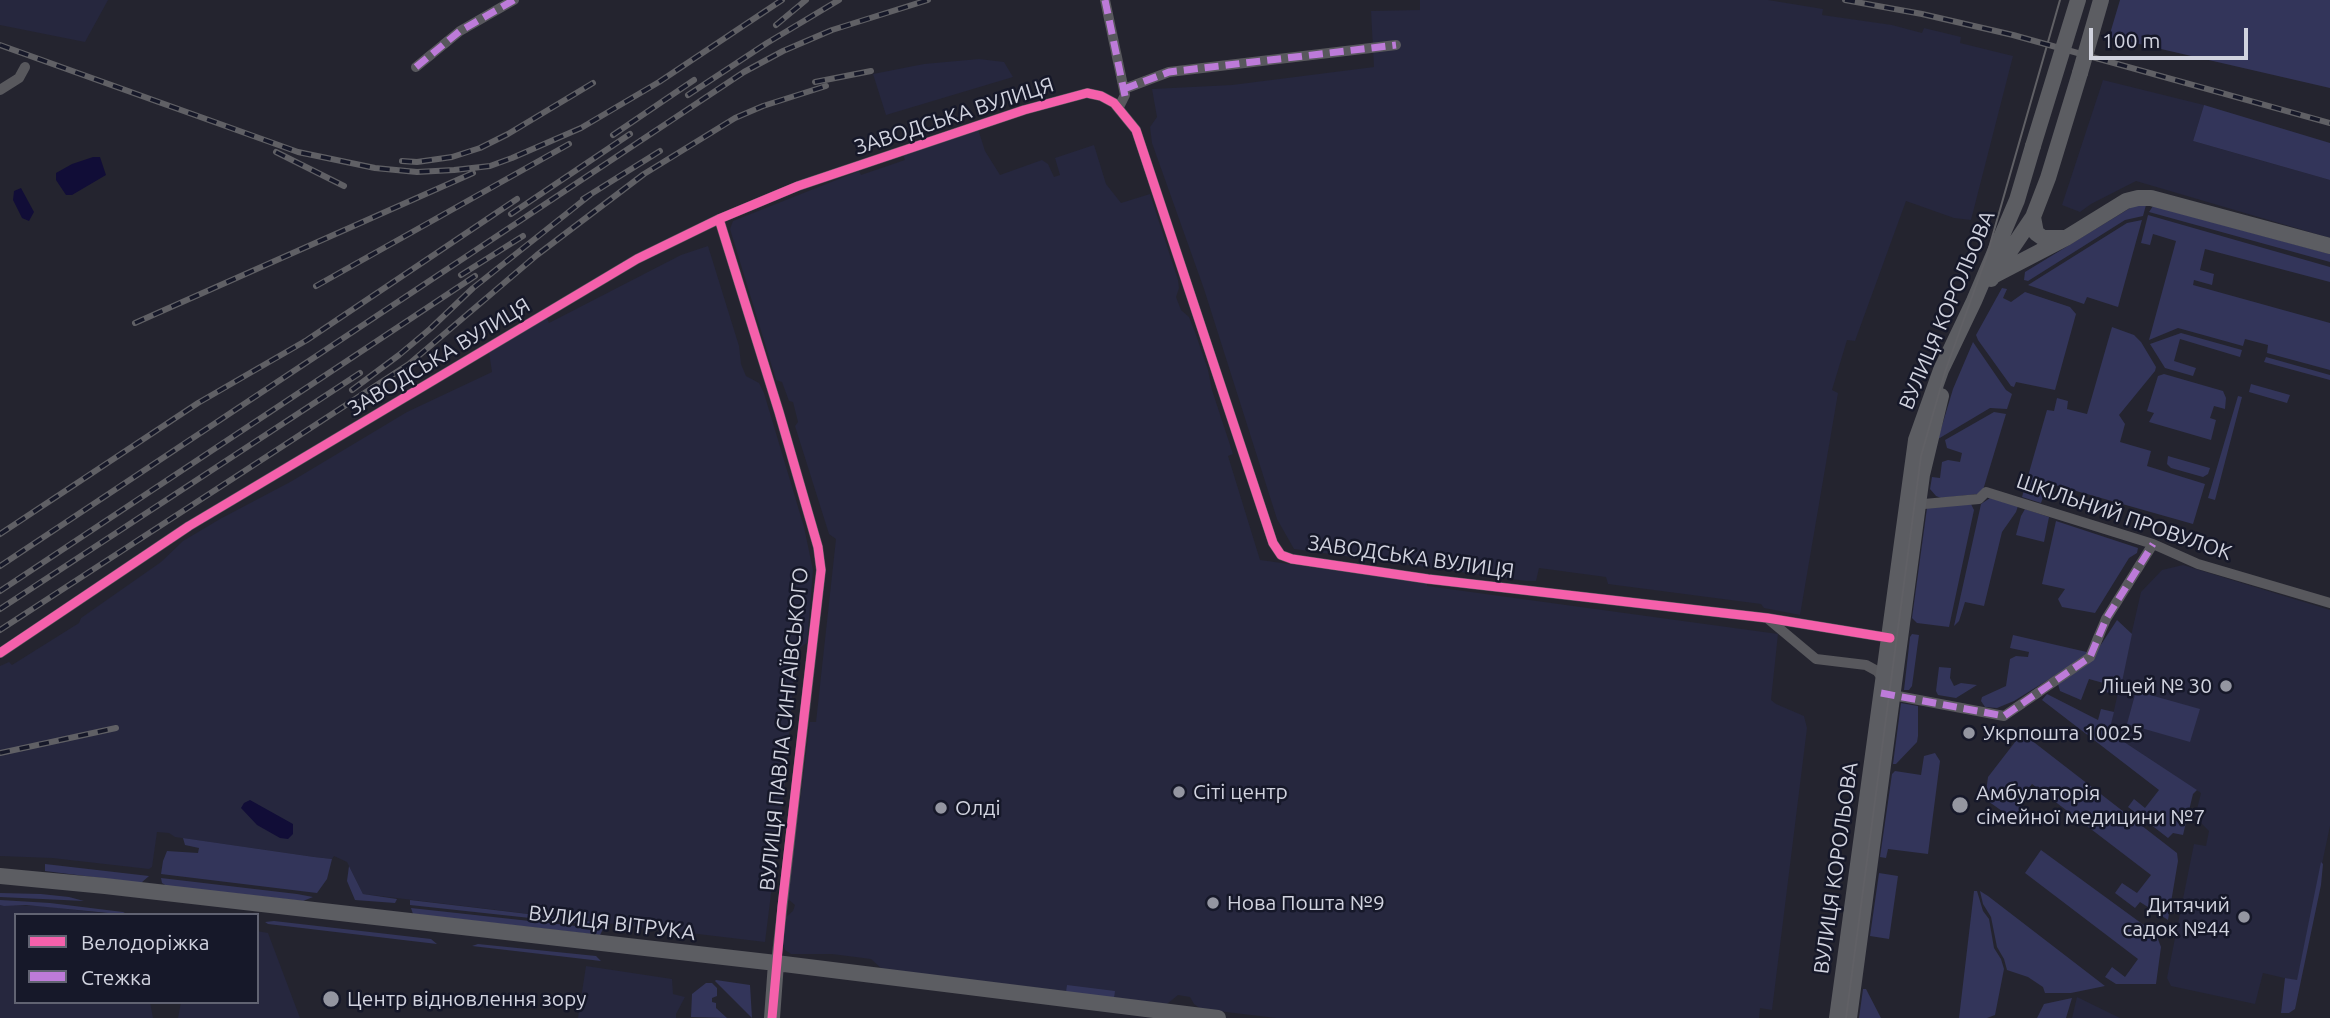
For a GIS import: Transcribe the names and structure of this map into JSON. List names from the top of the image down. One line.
{"streets":{"main road":["ВУЛИЦЯ КОРОЛЬОВА","ВУЛИЦЯ ВІТРУКА"],"street":["ЗАВОДСЬКА ВУЛИЦЯ","ШКІЛЬНИЙ ПРОВУЛОК","ВУЛИЦЯ ПАВЛА СИНГАЇВСЬКОГО"]},"crossings":[["ЗАВОДСЬКА ВУЛИЦЯ","ВУЛИЦЯ ПАВЛА СИНГАЇВСЬКОГО"],["ВУЛИЦЯ КОРОЛЬОВА","ШКІЛЬНИЙ ПРОВУЛОК"],["ВУЛИЦЯ ПАВЛА СИНГАЇВСЬКОГО","ВУЛИЦЯ ВІТРУКА"]],"places":["Ліцей № 30","Укрпошта 10025","Сіті центр","Амбулаторія сімейної медицини №7","Олді","Нова Пошта №9","Дитячий садок №44","Центр відновлення зору"],"legend":["Велодоріжка","Стежка"],"scale_bar":"100 m"}
